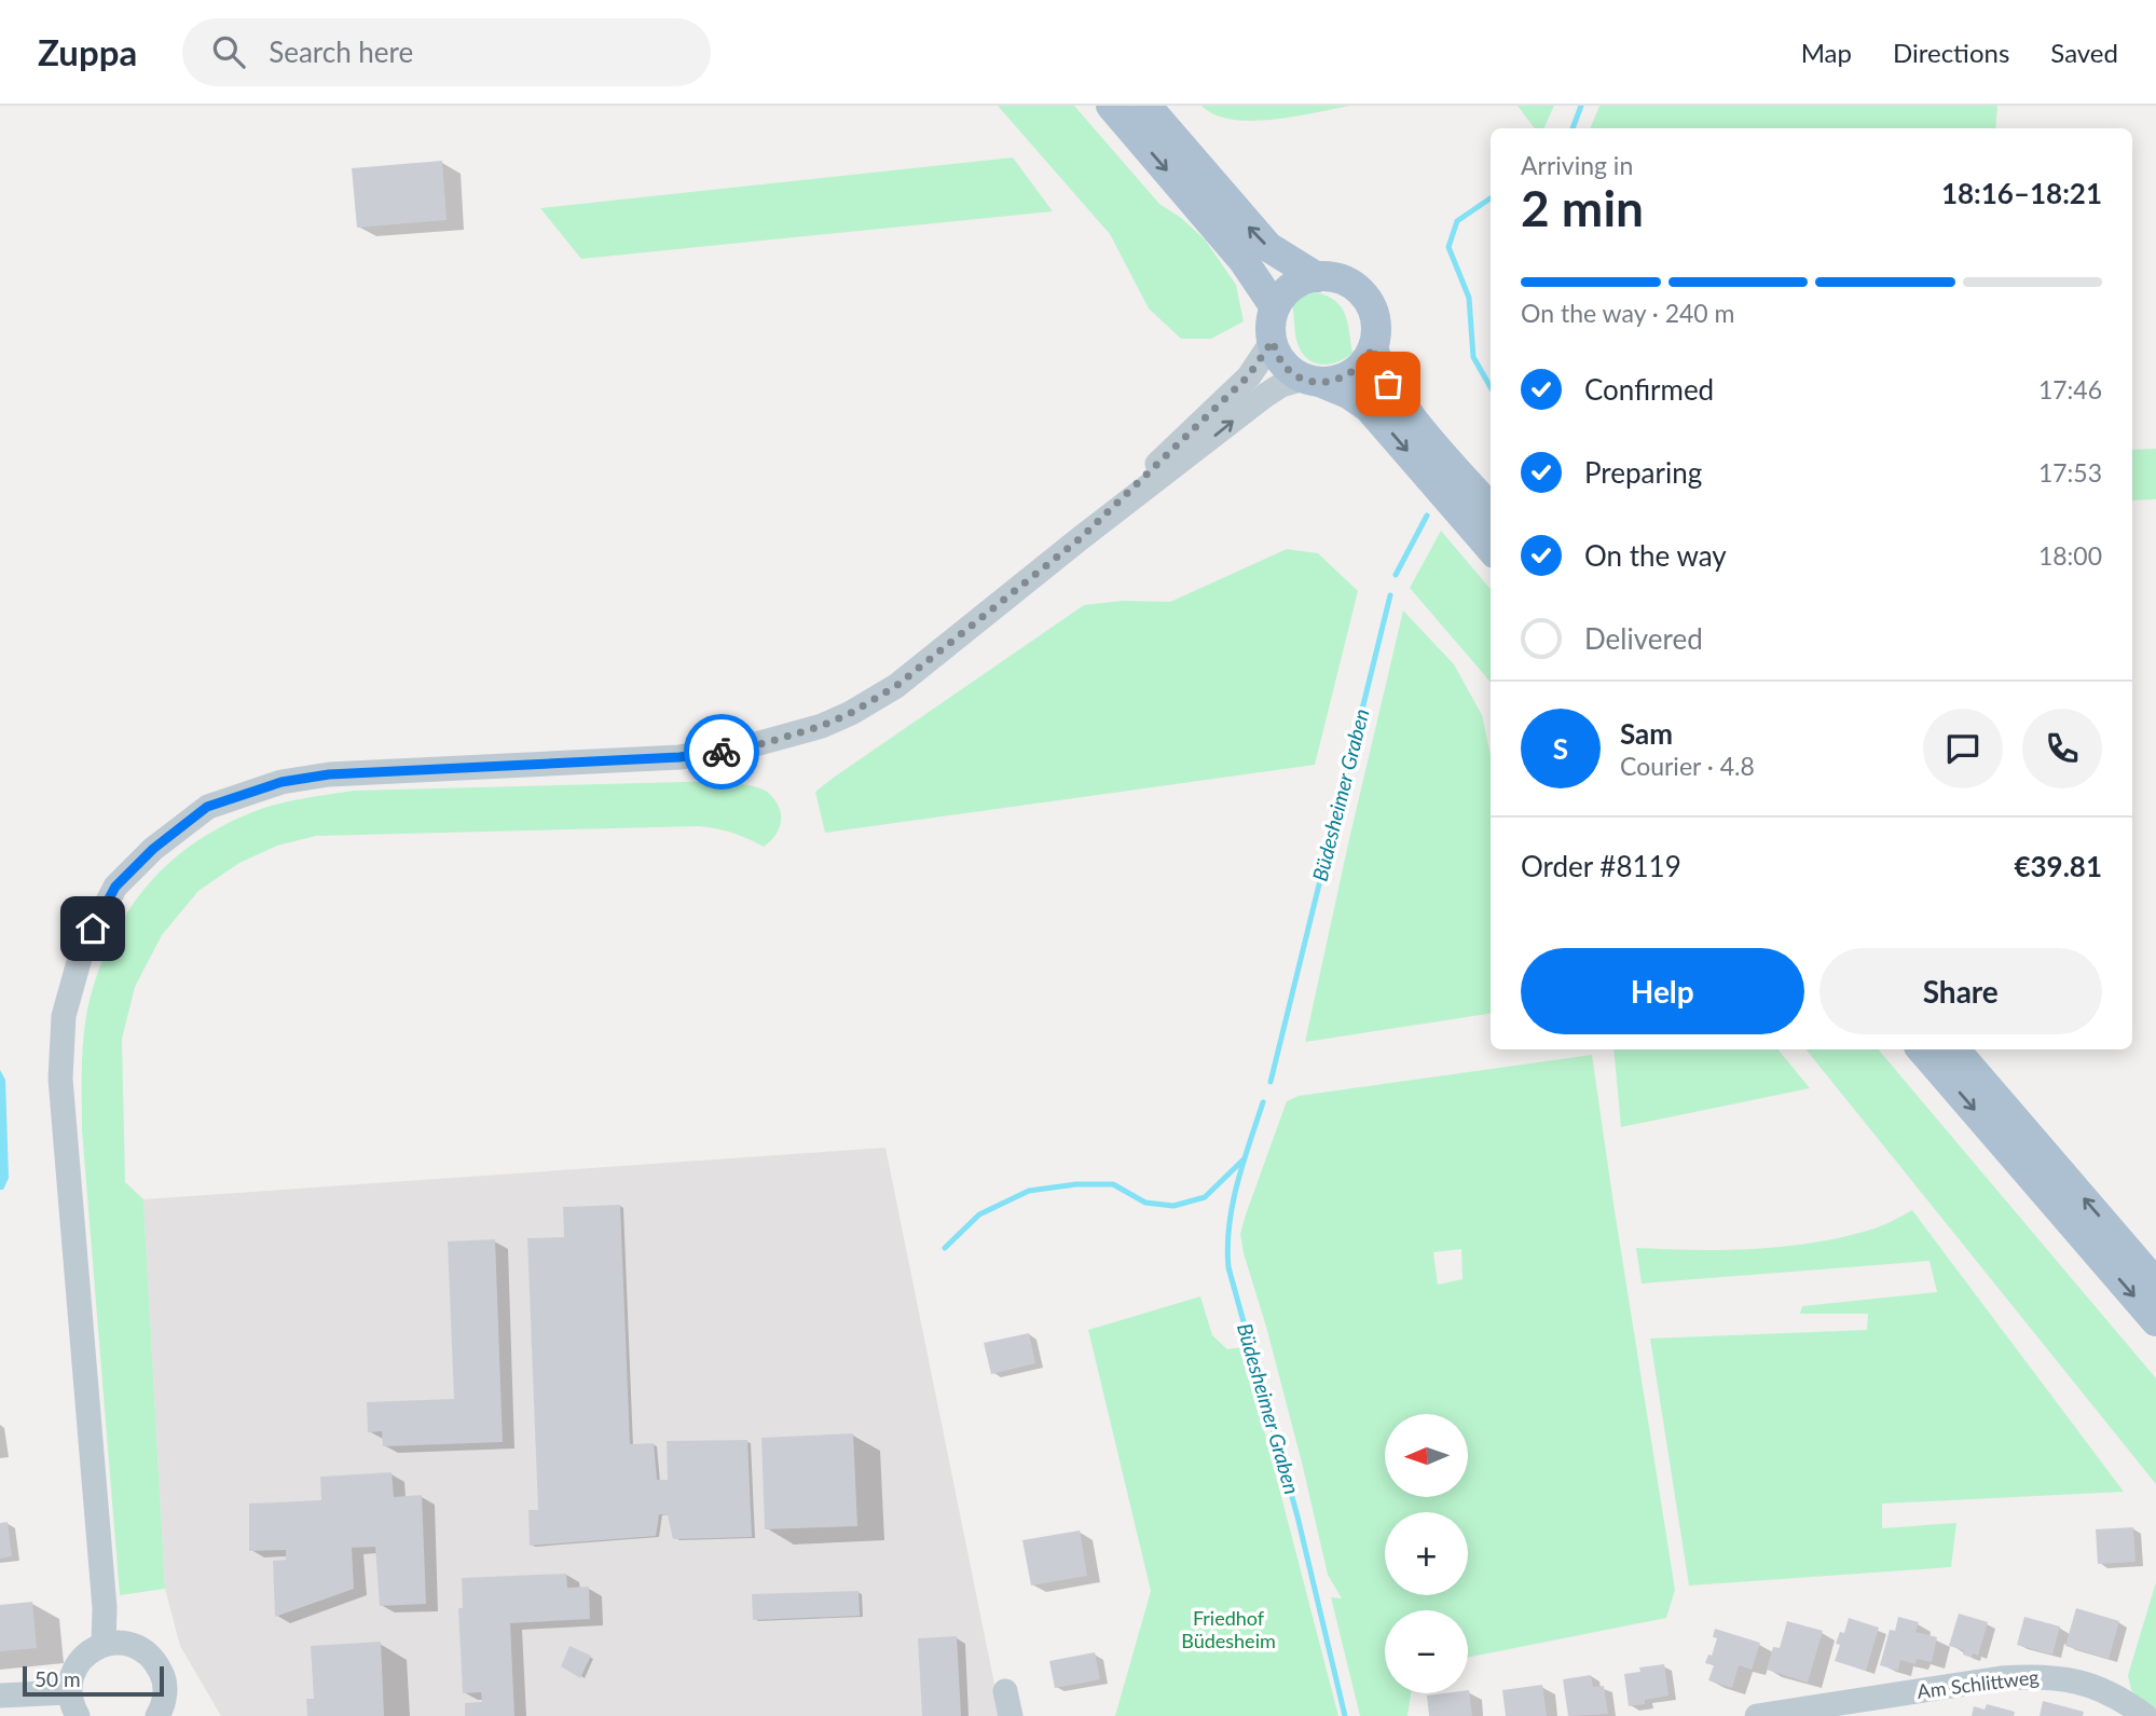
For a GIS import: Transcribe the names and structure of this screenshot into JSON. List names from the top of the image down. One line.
{"streets":{"street":["Am Schlittweg"]},"water":["Büdesheimer Graben"],"parks":["Friedhof Büdesheim"],"scale_bar":"50 m","north":"left","page":{"header":"Zuppa","search":"Search here","nav":["Map","Directions","Saved"],"heading":["2 min","Arriving in","18:16–18:21"],"panel":["Sam","Courier · 4.8","Order #8119","€39.81"],"bar":"On the way · 240 m","list":[["Confirmed","17:46"],["Preparing","17:53"],["On the way","18:00"],"Delivered"],"round":"S","buttons":["Help","Share"],"map_buttons":["+","−"],"scale":"50 m"}}
